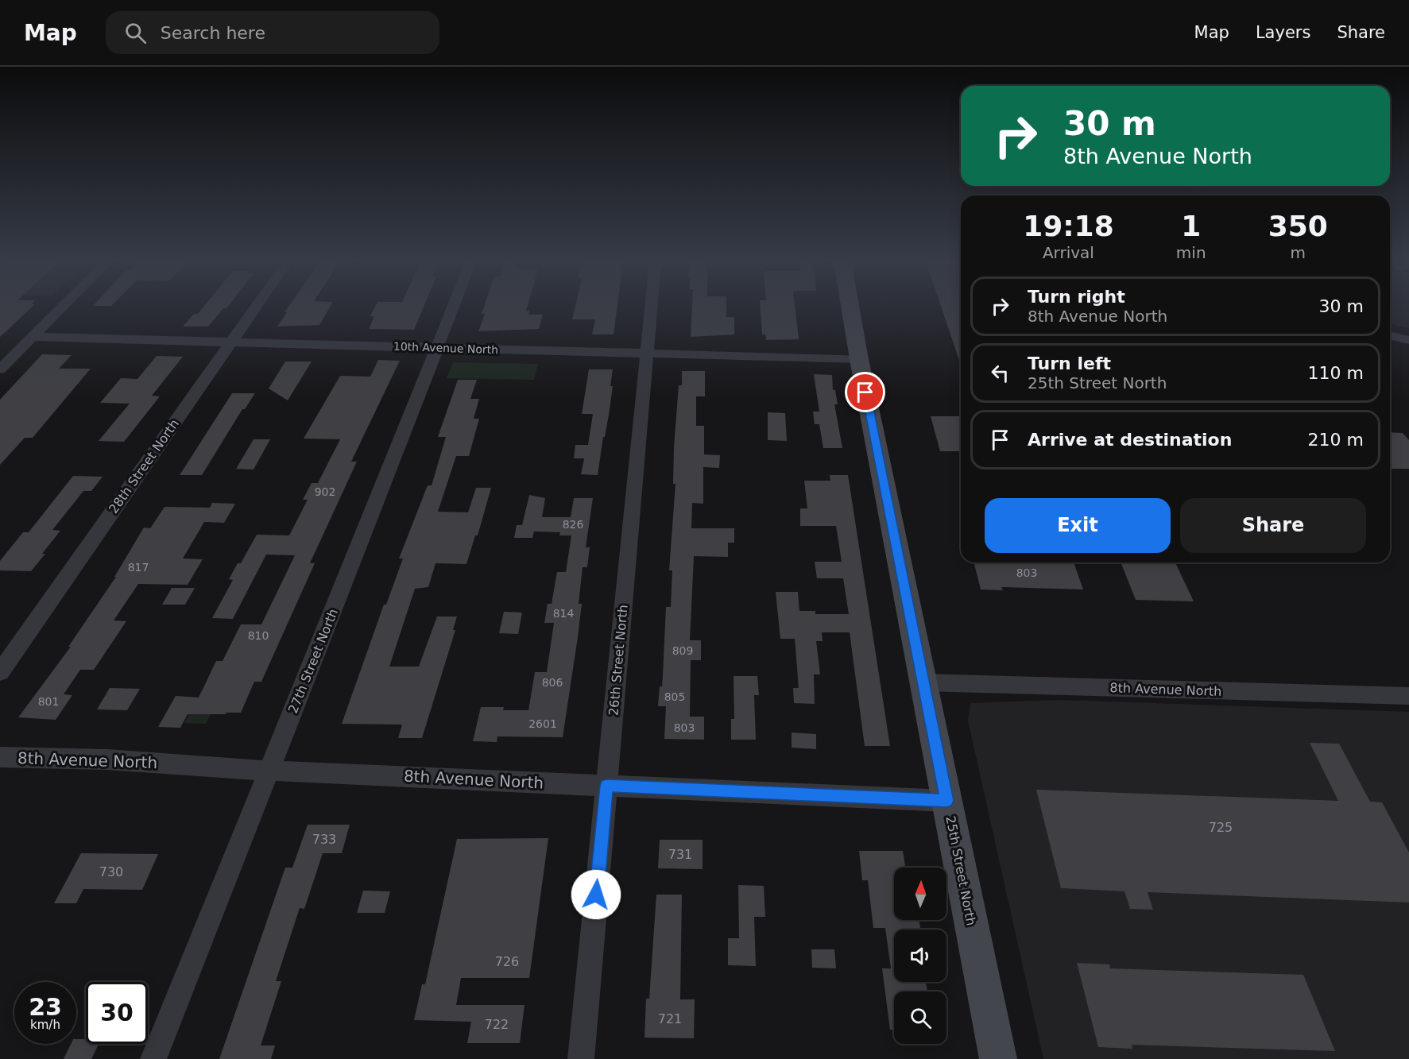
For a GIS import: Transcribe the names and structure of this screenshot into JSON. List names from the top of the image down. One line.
{"streets":{"street":["10th Avenue North","28th Street North","26th Street North","27th Street North","8th Avenue North","25th Street North"]},"crossings":[["10th Avenue North","28th Street North"],["10th Avenue North","26th Street North"],["10th Avenue North","27th Street North"],["10th Avenue North","25th Street North"],["26th Street North","8th Avenue North"],["27th Street North","8th Avenue North"],["8th Avenue North","25th Street North"]],"house_numbers":["902","826","817","803","814","810","809","806","805","801","2601","803","725","733","731","730","726","721","722"],"north":"top","page":{"header":"Map","search":"Search here","nav":["Map","Layers","Share"],"turn":["30 m","8th Avenue North"],"eta":["19:18","Arrival","1","min","350","m"],"list":[{"name":"Turn right","note":"8th Avenue North","value":"30 m"},{"name":"Turn left","note":"25th Street North","value":"110 m"},{"name":"Arrive at destination","value":"210 m"}],"buttons":["Exit","Share"],"speed":"23 km/h","limit":"30"}}
